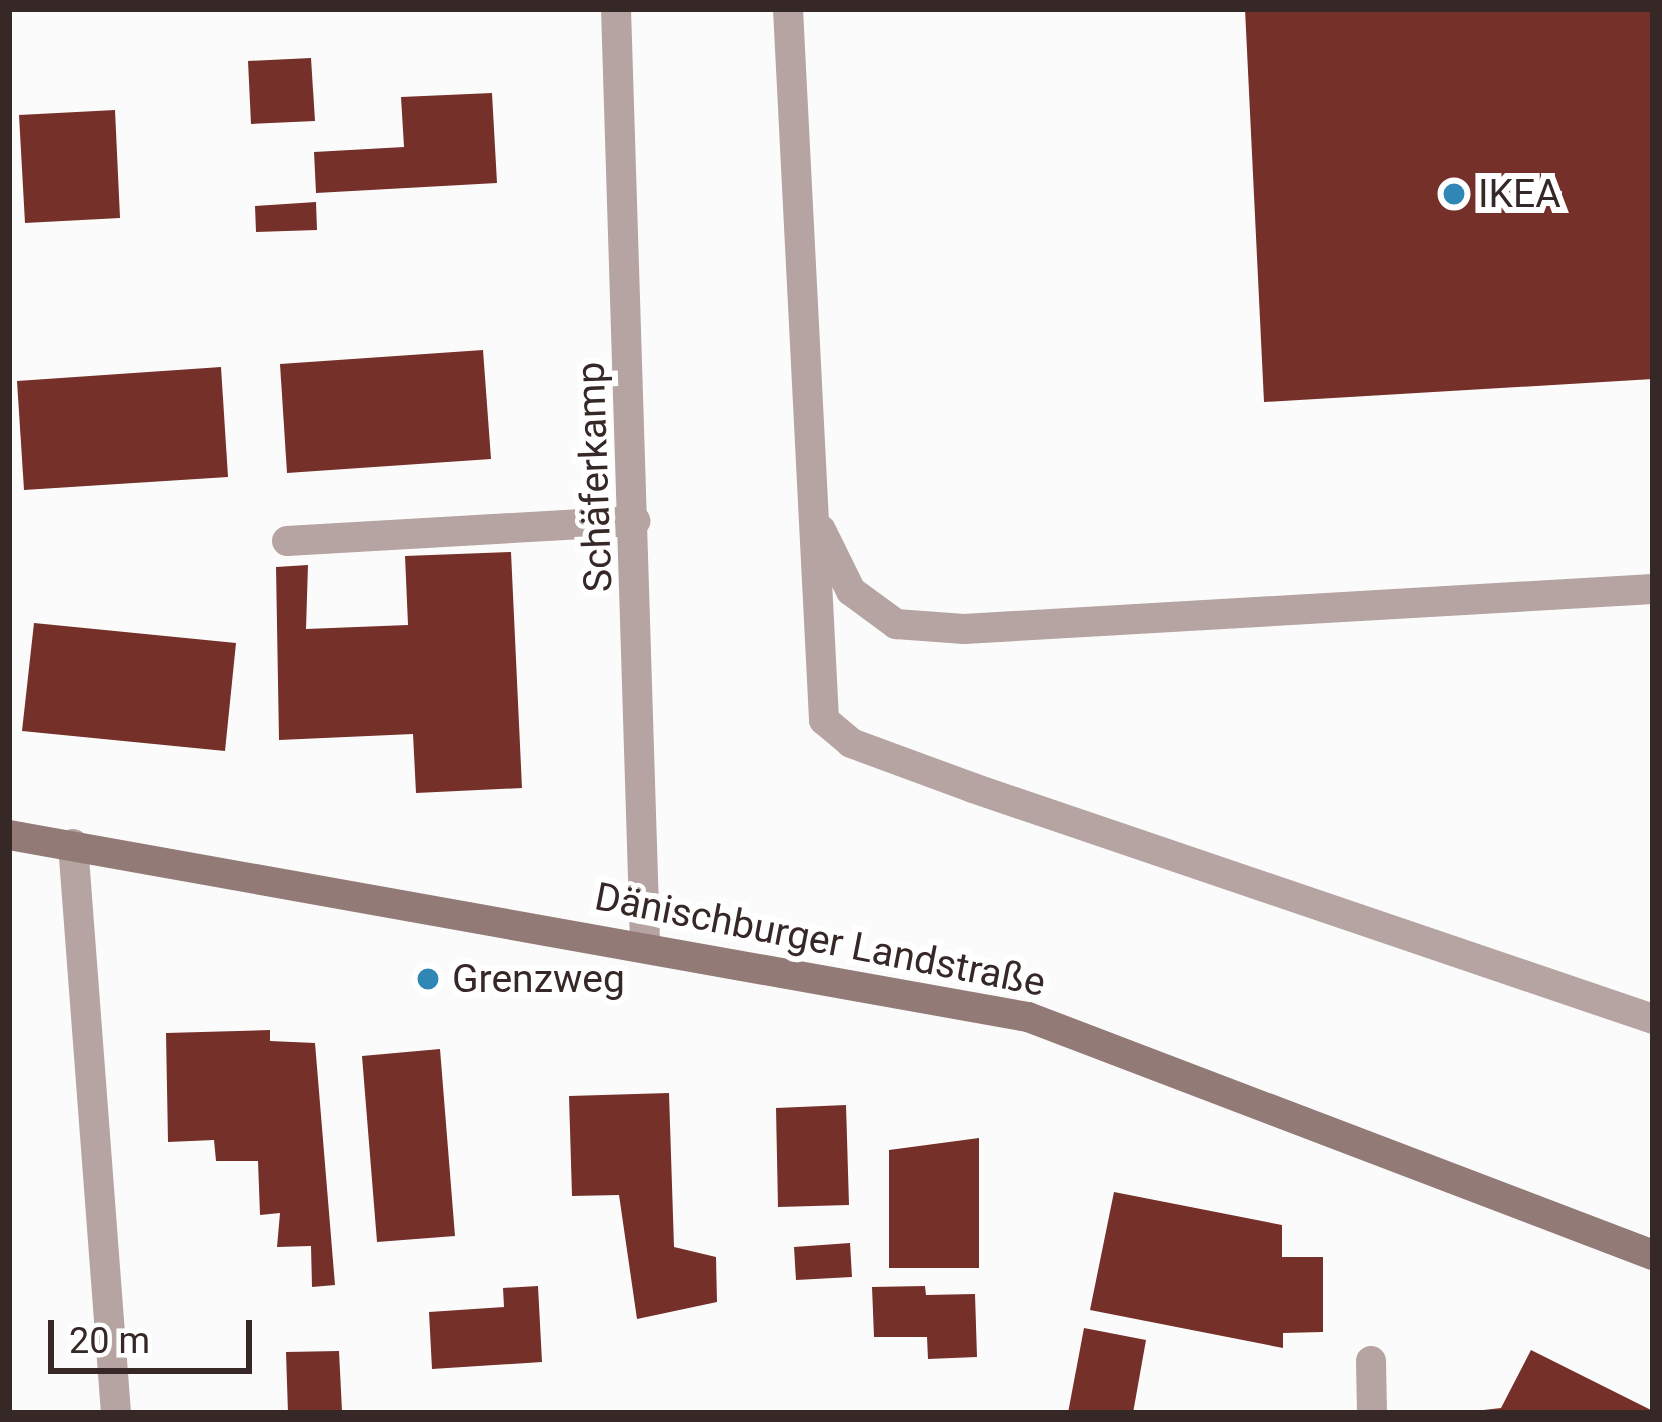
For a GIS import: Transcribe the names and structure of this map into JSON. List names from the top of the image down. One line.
{"streets":{"street":["Schäferkamp","Dänischburger Landstraße"]},"crossings":[["Schäferkamp","Dänischburger Landstraße"]],"places":["IKEA","Grenzweg"],"scale_bar":"20 m"}
